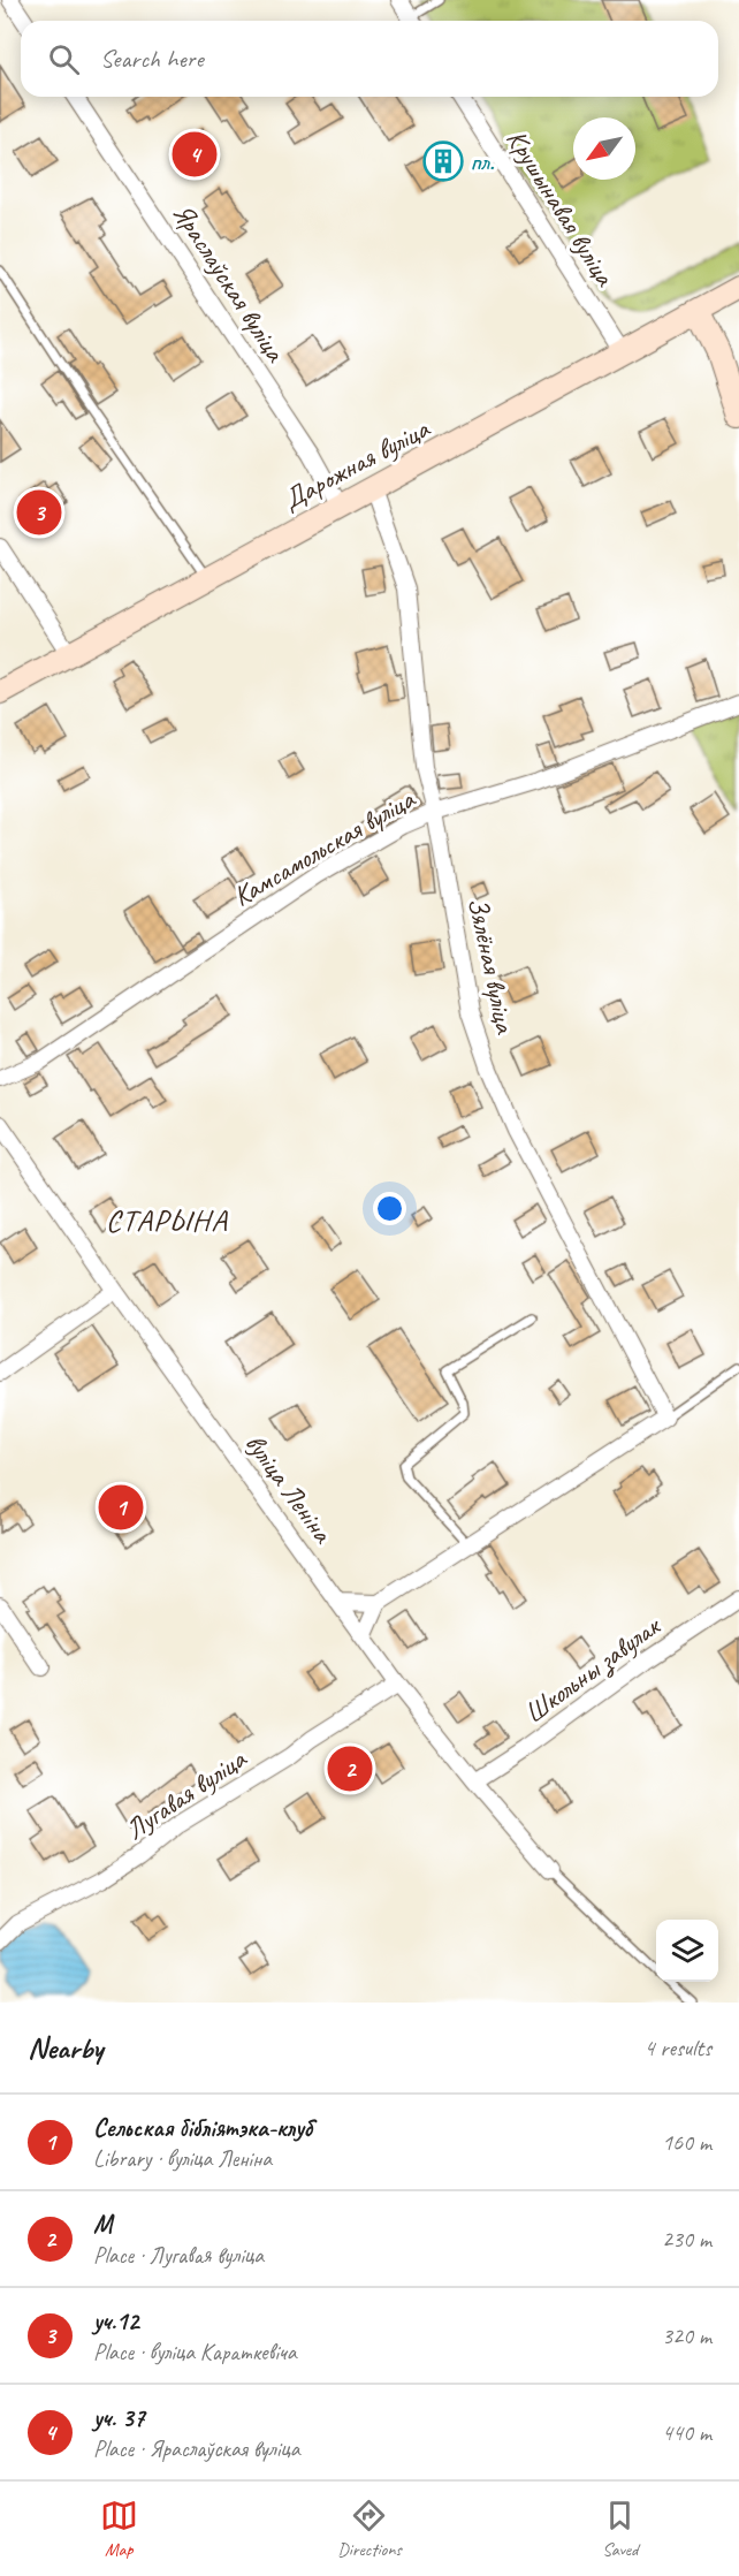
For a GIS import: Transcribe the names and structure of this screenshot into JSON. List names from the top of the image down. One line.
{"streets":{"main road":["Дарожная вуліца"],"street":["Крушынавая вуліца","Яраслаўская вуліца","Камсамольская вуліца","Зялёная вуліца","вуліца Леніна","Школьны завулак","Лугавая вуліца"]},"crossings":[["Крушынавая вуліца","Дарожная вуліца"],["Яраслаўская вуліца","Дарожная вуліца"],["Дарожная вуліца","Зялёная вуліца"],["Камсамольская вуліца","Зялёная вуліца"],["вуліца Леніна","Школьны завулак"],["вуліца Леніна","Лугавая вуліца"]],"districts":["СТАРЫНА"],"places":{"building":["пл."]},"north":"bottom left","page":{"search":"Search here","pins":["4","3","1","2"],"heading":["Nearby","4 results"],"list":[{"mark":"1","name":"Сельская бібліятэка-клуб","note":"Library · вуліца Леніна","value":"160 m"},{"mark":"2","name":"M","note":"Place · Лугавая вуліца","value":"230 m"},{"mark":"3","name":"уч.12","note":"Place · вуліца Караткевіча","value":"320 m"},{"mark":"4","name":"уч. 37","note":"Place · Яраслаўская вуліца","value":"440 m"}],"nav":["Map","Directions","Saved"]}}
